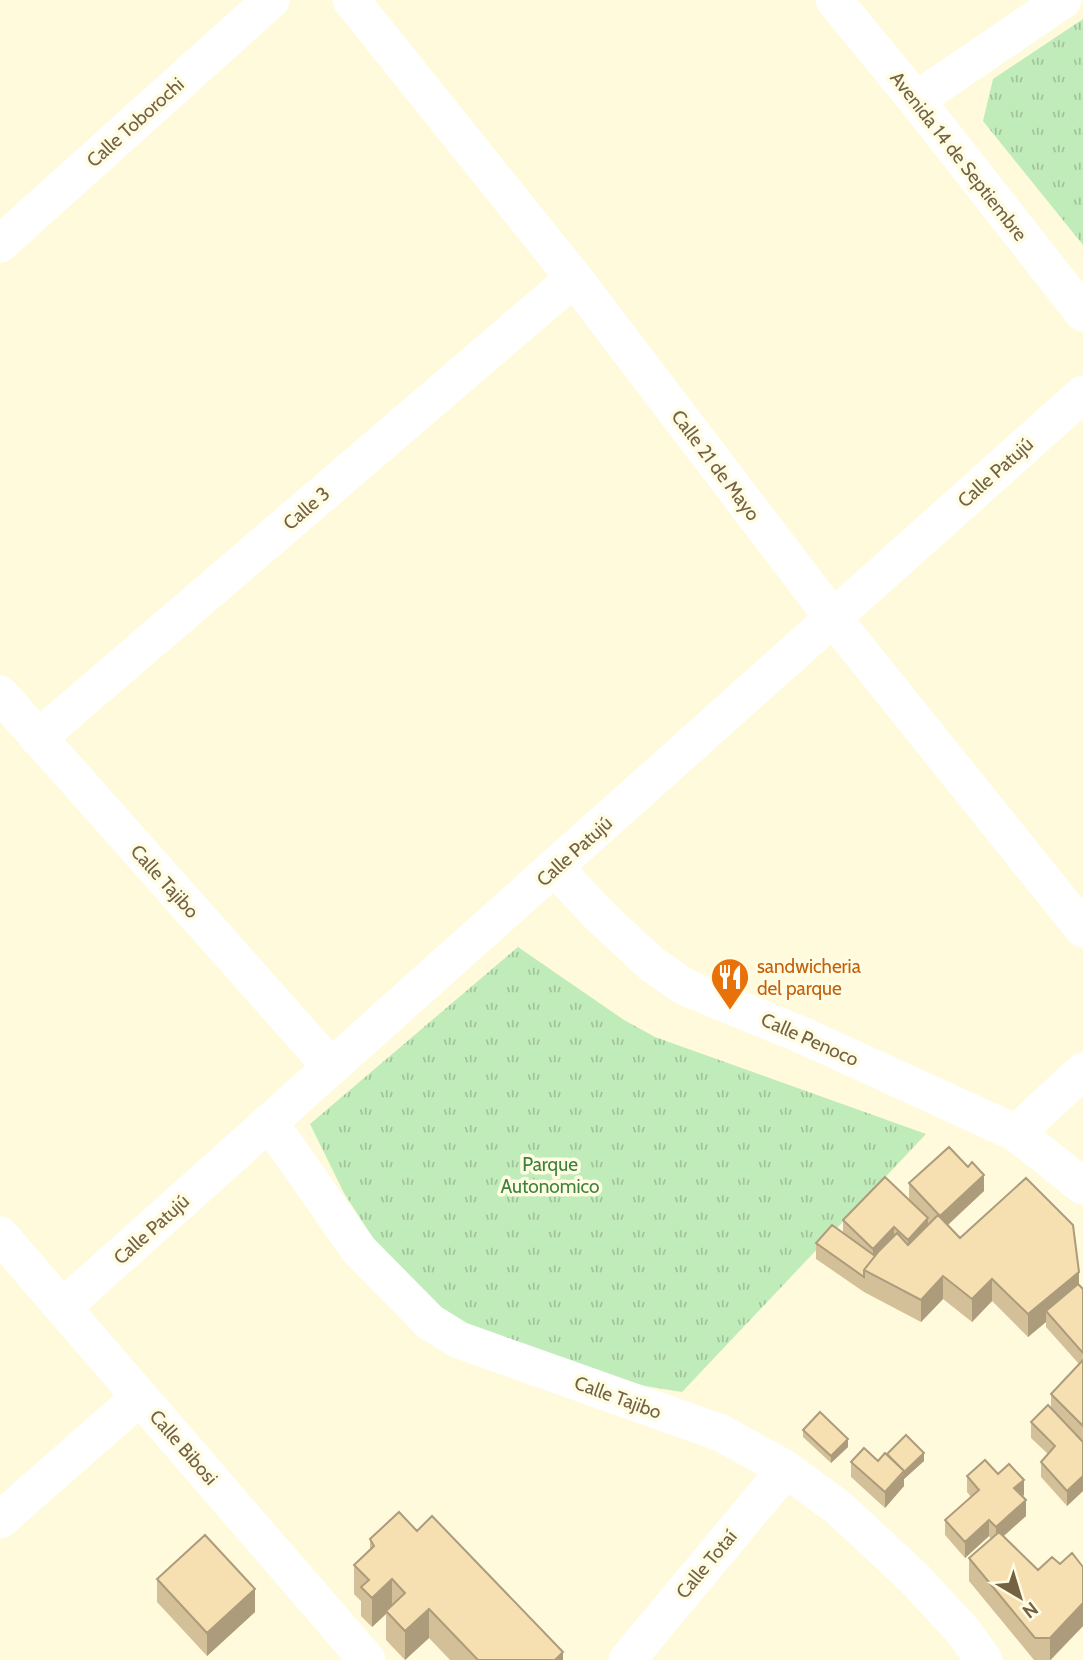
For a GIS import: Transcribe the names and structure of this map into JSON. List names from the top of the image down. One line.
{"streets":{"street":["Calle Toborochi","Avenida 14 de Septiembre","Calle 21 de Mayo","Calle Patujú","Calle 3","Calle Tajibo","Calle Penoco","Calle Bibosi","Calle Totaí"]},"crossings":[["Calle 21 de Mayo","Calle Patujú"],["Calle 21 de Mayo","Calle 3"],["Calle Patujú","Calle Tajibo"],["Calle Patujú","Calle Penoco"],["Calle Patujú","Calle Bibosi"],["Calle 3","Calle Tajibo"],["Calle Tajibo","Calle Totaí"]],"parks":["Parque Autonomico"],"places":{"restaurant":["sandwicheria del parque"]},"north":"bottom right"}
